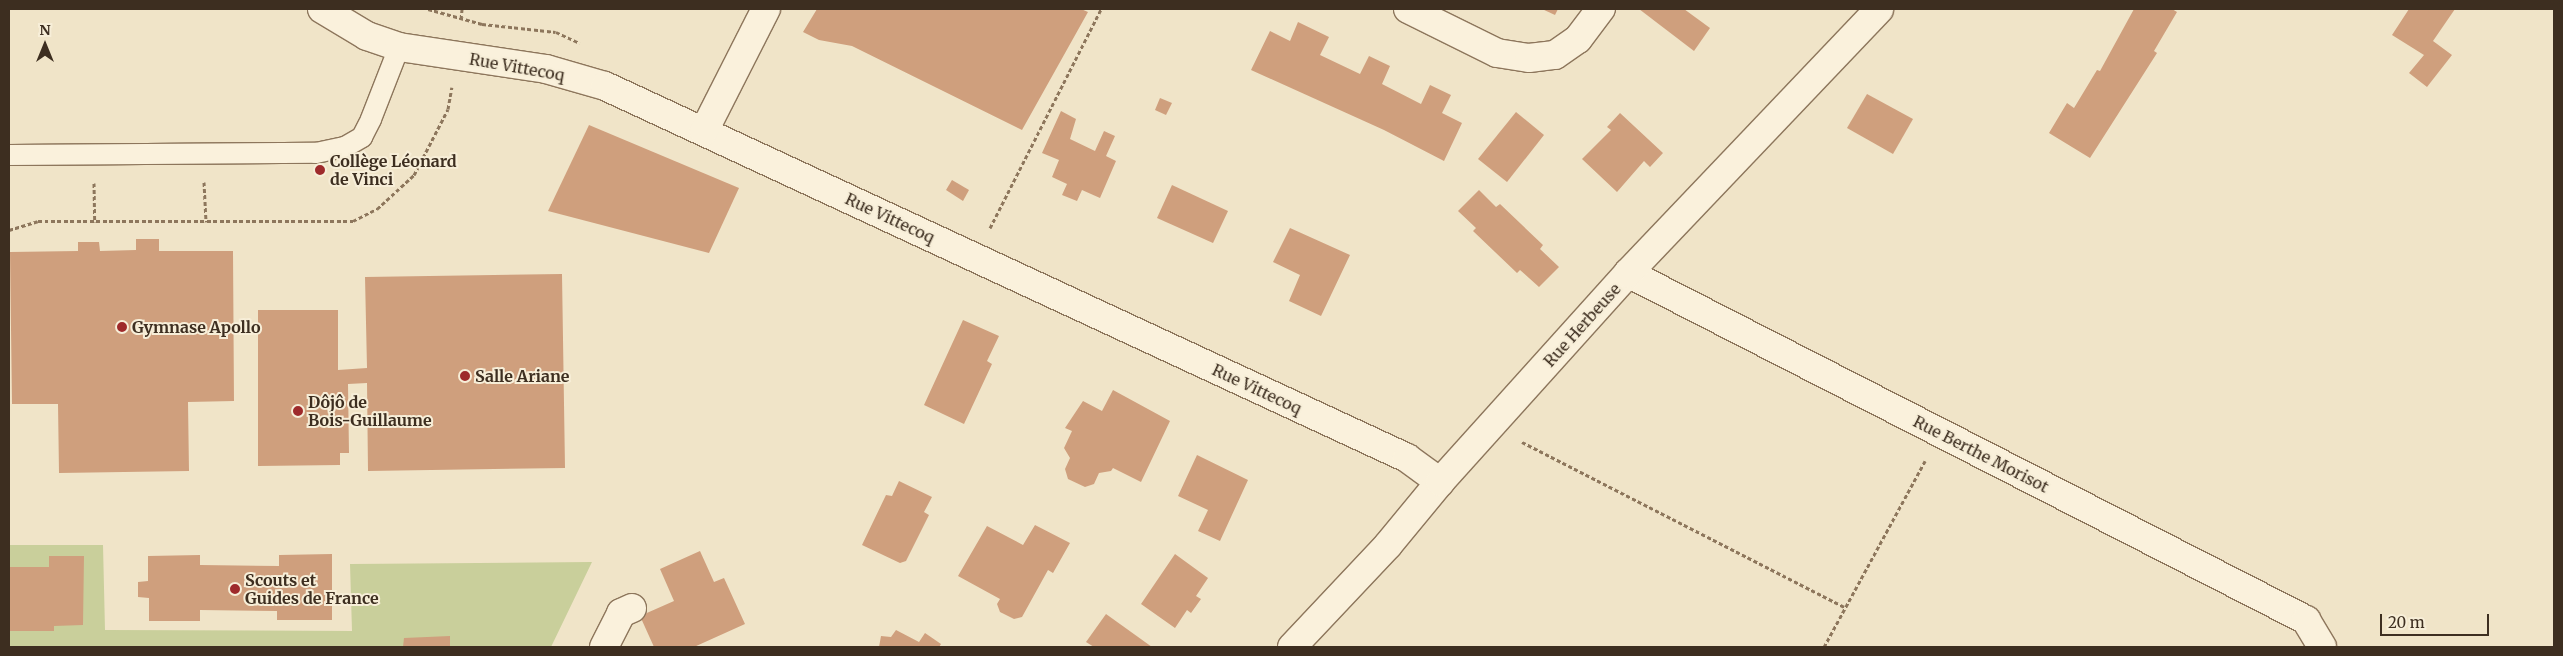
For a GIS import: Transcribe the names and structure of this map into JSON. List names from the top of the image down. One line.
{"streets":{"street":["Rue Vittecoq","Rue Herbeuse","Rue Berthe Morisot"]},"crossings":[["Rue Vittecoq","Rue Herbeuse"],["Rue Herbeuse","Rue Berthe Morisot"]],"places":["Collège Léonard de Vinci","Gymnase Apollo","Salle Ariane","Dôjô de Bois-Guillaume","Scouts et Guides de France"],"scale_bar":"20 m","north":"top"}
